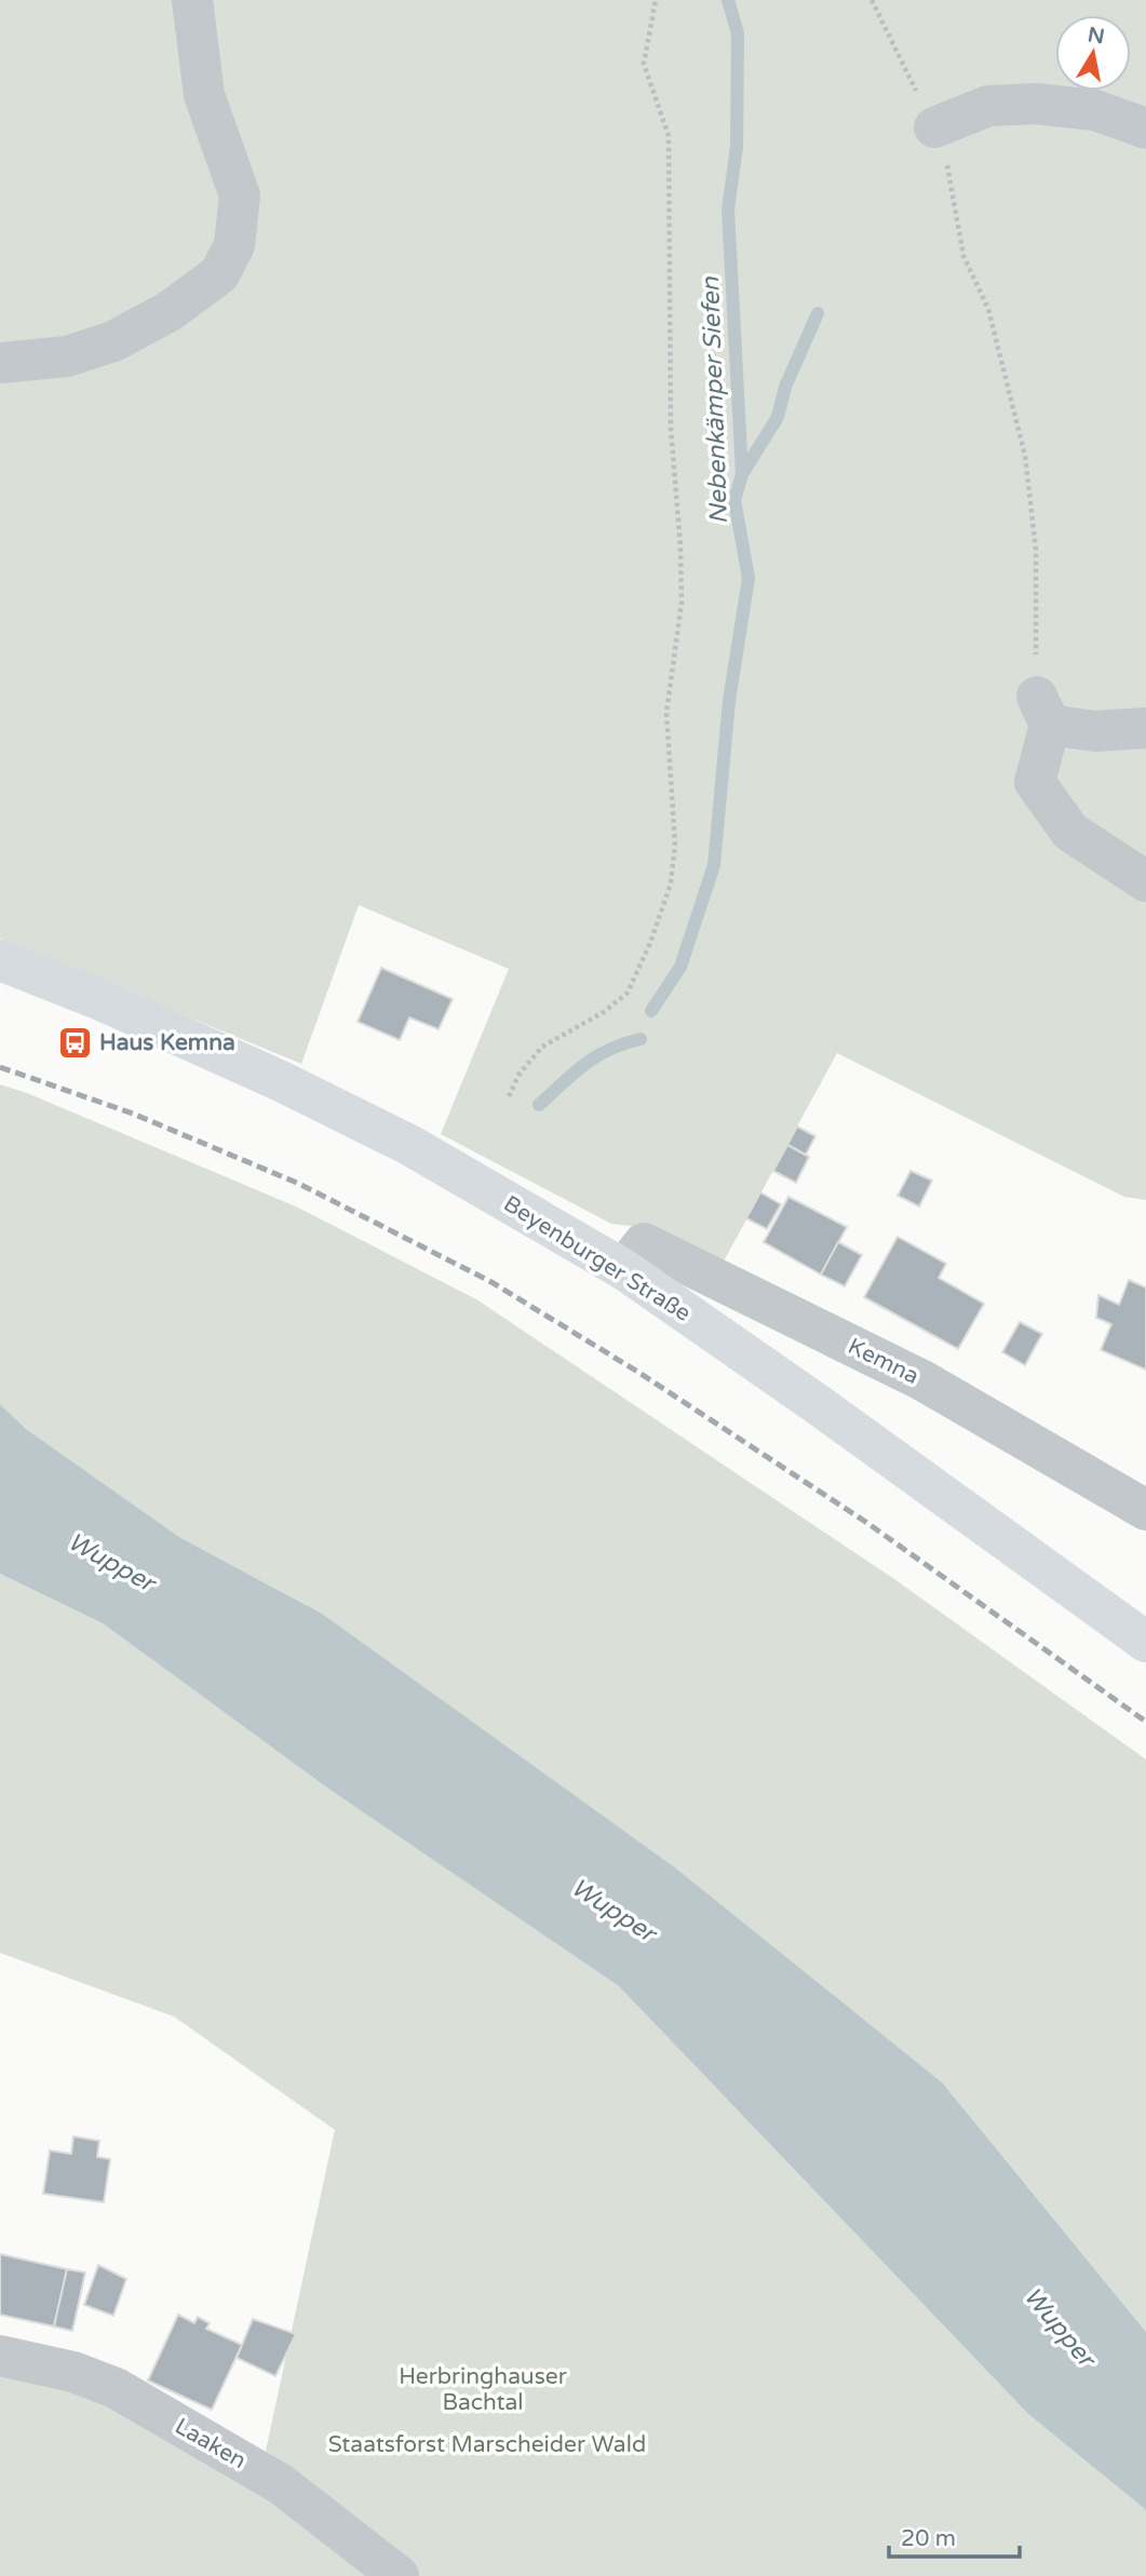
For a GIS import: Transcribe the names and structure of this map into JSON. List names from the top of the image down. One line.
{"streets":{"main road":["Beyenburger Straße"],"street":["Kemna","Laaken"]},"crossings":[["Beyenburger Straße","Kemna"]],"water":["Nebenkämper Siefen","Wupper"],"parks":["Herbringhauser Bachtal","Staatsforst Marscheider Wald"],"places":{"bus stop":["Haus Kemna"]},"scale_bar":"20 m","north":"top"}
